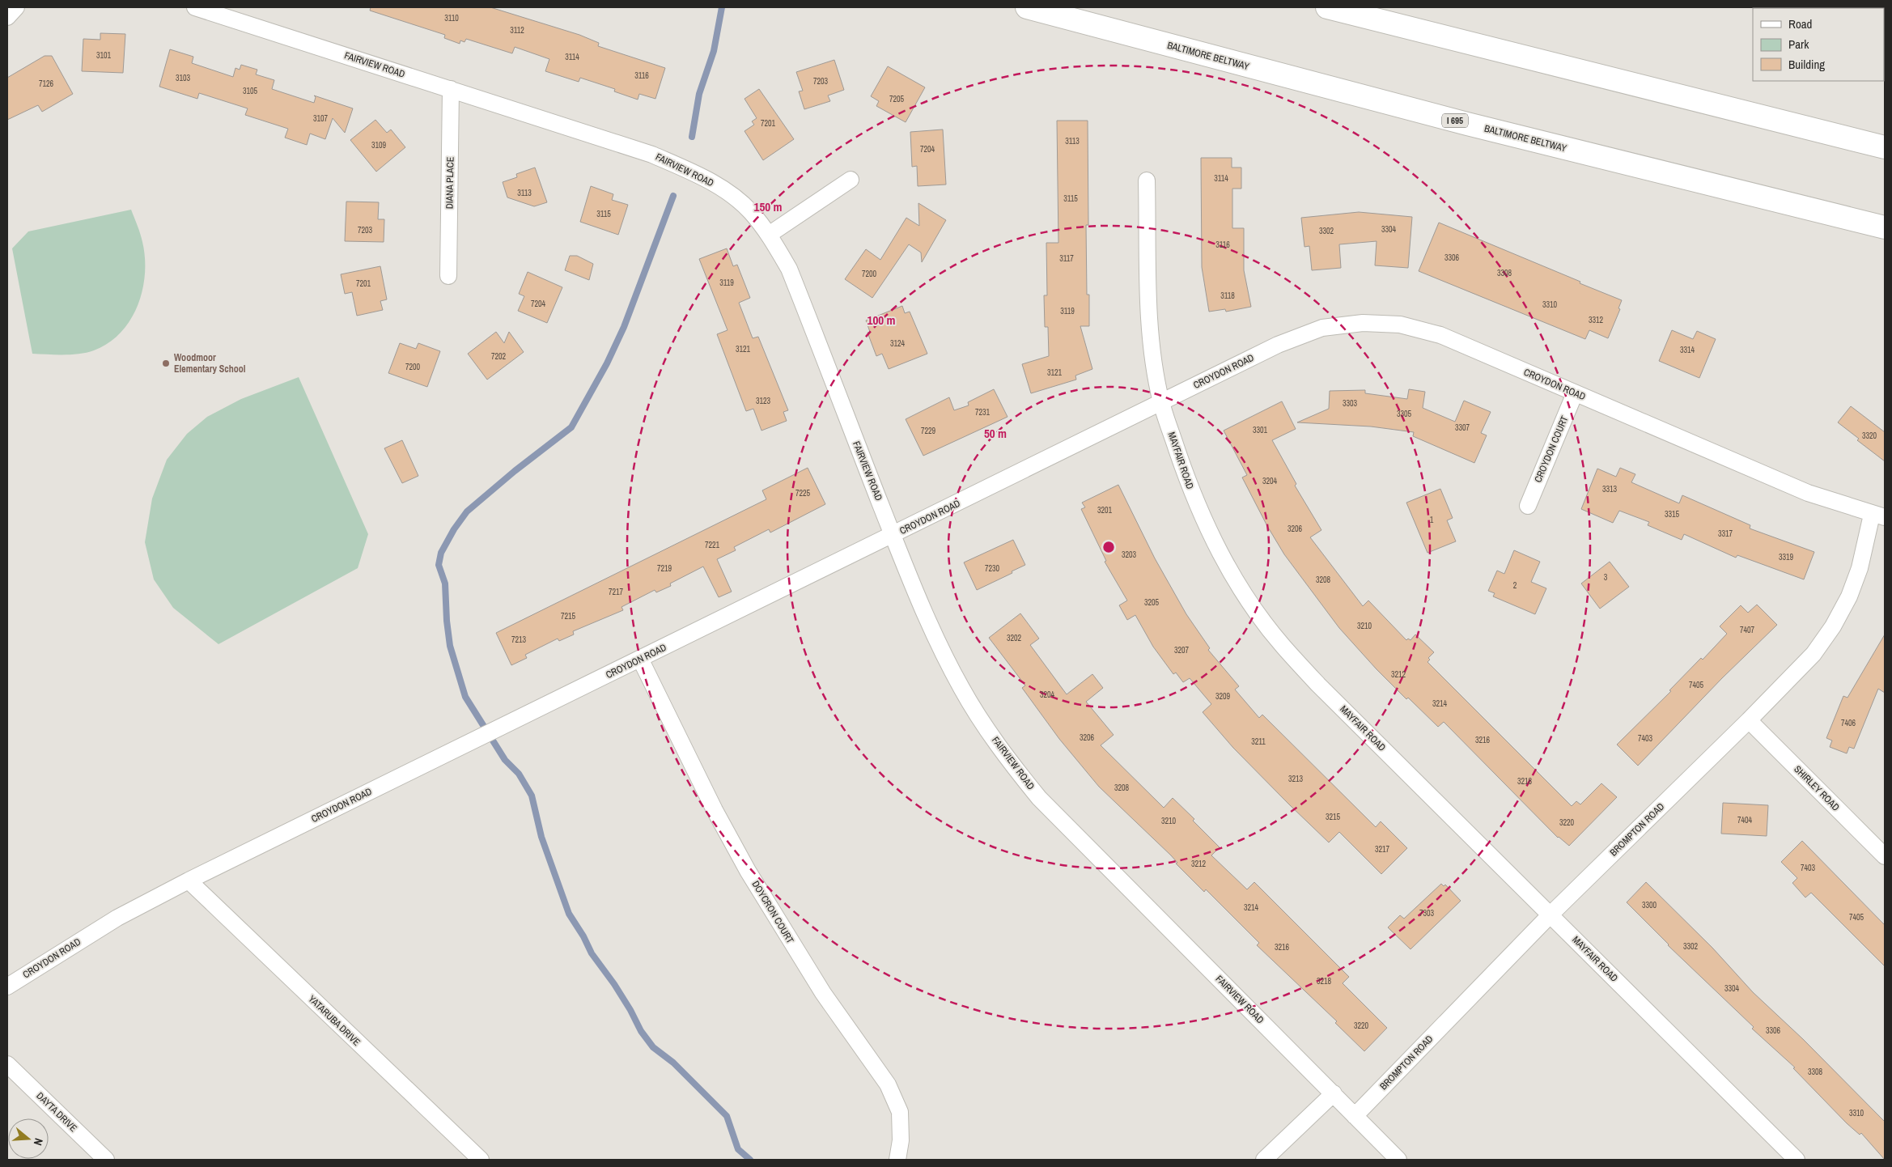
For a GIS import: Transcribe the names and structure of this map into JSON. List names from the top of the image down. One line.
{"streets":{"highway":["BALTIMORE BELTWAY","I 695"],"street":["FAIRVIEW ROAD","DIANA PLACE","CROYDON ROAD","CROYDON COURT","MAYFAIR ROAD","SHIRLEY ROAD","BROMPTON ROAD","DOYCRON COURT","YATARUBA DRIVE","DAYTA DRIVE"]},"crossings":[["FAIRVIEW ROAD","DIANA PLACE"],["FAIRVIEW ROAD","CROYDON ROAD"],["FAIRVIEW ROAD","BROMPTON ROAD"],["CROYDON ROAD","CROYDON COURT"],["CROYDON ROAD","MAYFAIR ROAD"],["CROYDON ROAD","BROMPTON ROAD"],["CROYDON ROAD","DOYCRON COURT"],["CROYDON ROAD","YATARUBA DRIVE"],["MAYFAIR ROAD","BROMPTON ROAD"],["SHIRLEY ROAD","BROMPTON ROAD"]],"places":["Woodmoor Elementary School"],"house_numbers":["3110","3112","3101","3114","3116","3103","7203","7126","3105","7205","3107","7201","3113","3109","7204","3114","3113","3115","3115","3304","7203","3302","3116","3306","3117","3308","7200","3119","7201","3118","7204","3310","3119","3312","3124","3121","3314","7202","7200","3121","3123","3303","7231","3305","3307","3301","7229","3320","3204","3313","7225","3201","3315","1","3206","3317","7221","3203","3319","7219","7230","3","3208","2","7217","3205","7215","3210","7407","3202","7213","3207","3212","7405","3204","3209","3214","7406","3206","7403","3216","3211","3213","3218","3208","3215","7404","3210","3220","3217","3212","7403","3300","3214","7303","7405","3302","3216","3218","3304","3220","3306","3308","3310"],"legend":["Road","Park","Building"],"north":"right","rings":["150 m","100 m","50 m"]}
